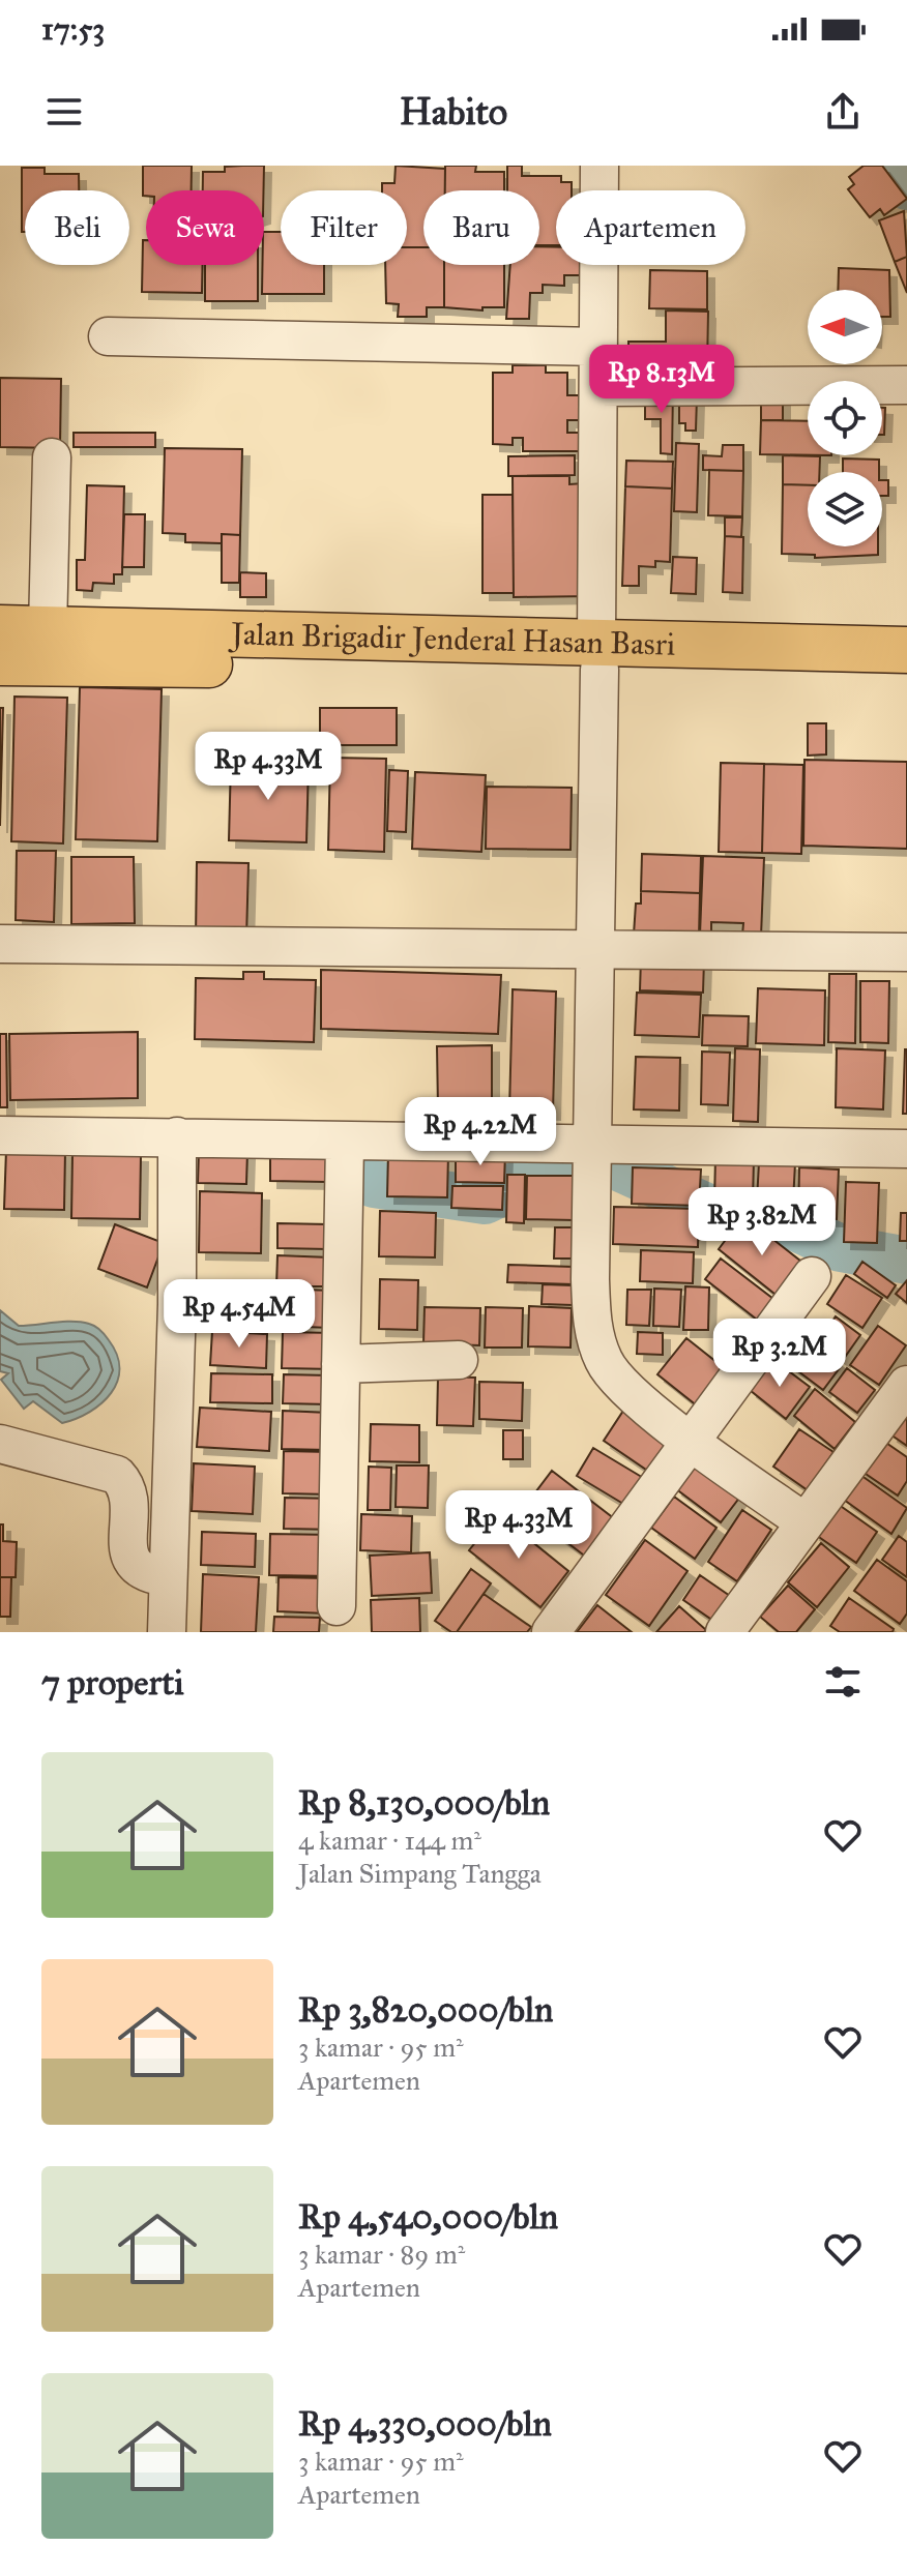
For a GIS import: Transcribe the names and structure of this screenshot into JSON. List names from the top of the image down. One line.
{"streets":{"highway":["Jalan Brigadir Jenderal Hasan Basri"]},"north":"left","page":{"status":"17:53","header":"Habito","chip":["Beli","Sewa","Filter","Baru","Apartemen"],"price":["Rp 8.13M","Rp 4.33M","Rp 4.22M","Rp 3.82M","Rp 4.54M","Rp 3.2M","Rp 4.33M"],"heading":"7 properti","list":[{"name":"Rp 8,130,000/bln","note":"4 kamar · 144 m² · Jalan Simpang Tangga"},{"name":"Rp 3,820,000/bln","note":"3 kamar · 95 m² · Apartemen"},{"name":"Rp 4,540,000/bln","note":"3 kamar · 89 m² · Apartemen"},{"name":"Rp 4,330,000/bln","note":"3 kamar · 95 m² · Apartemen"}]}}
